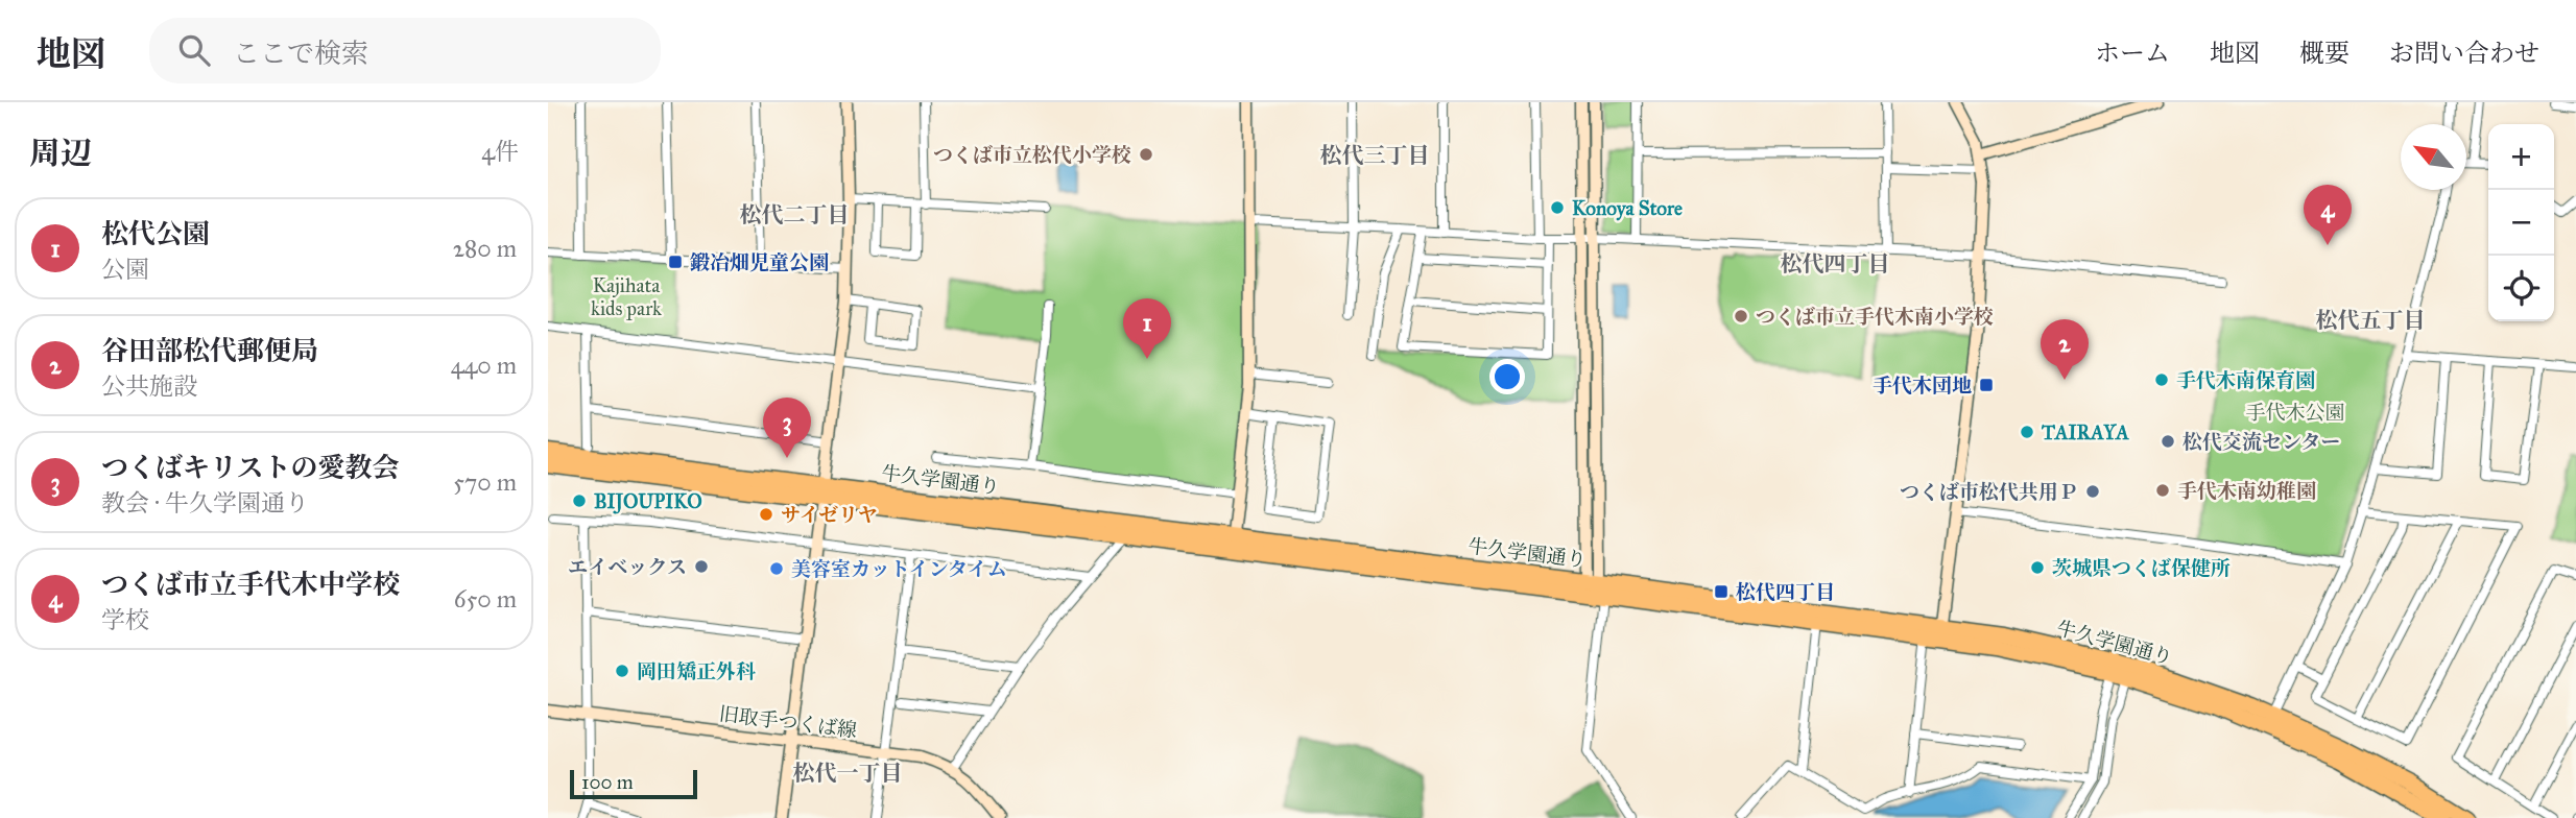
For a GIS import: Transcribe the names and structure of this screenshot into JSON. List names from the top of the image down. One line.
{"streets":{"highway":["牛久学園通り"],"street":["旧取手つくば線"]},"districts":["松代三丁目","松代二丁目","松代四丁目","松代五丁目","松代一丁目"],"parks":["Kajihata kids park","手代木公園"],"places":{"other":["つくば市立松代小学校","Konoya Store","つくば市立手代木南小学校","手代木南保育園","TAIRAYA","松代交流センター","手代木南幼稚園","つくば市松代共用Ｐ","BIJOUPIKO","サイゼリヤ","エイベックス","茨城県つくば保健所","美容室カットインタイム","岡田矯正外科"],"transit":["鍛冶畑児童公園","手代木団地","松代四丁目"]},"scale_bar":"100 m","north":"top left","page":{"header":"地図","search":"ここで検索","nav":["ホーム","地図","概要","お問い合わせ"],"heading":["周辺","4件"],"map_buttons":["+","−"],"pins":["4","1","2","3"],"list":[{"mark":"1","name":"松代公園","note":"公園","value":"280 m"},{"mark":"2","name":"谷田部松代郵便局","note":"公共施設","value":"440 m"},{"mark":"3","name":"つくばキリストの愛教会","note":"教会 · 牛久学園通り","value":"570 m"},{"mark":"4","name":"つくば市立手代木中学校","note":"学校","value":"650 m"}],"scale":"100 m"}}
